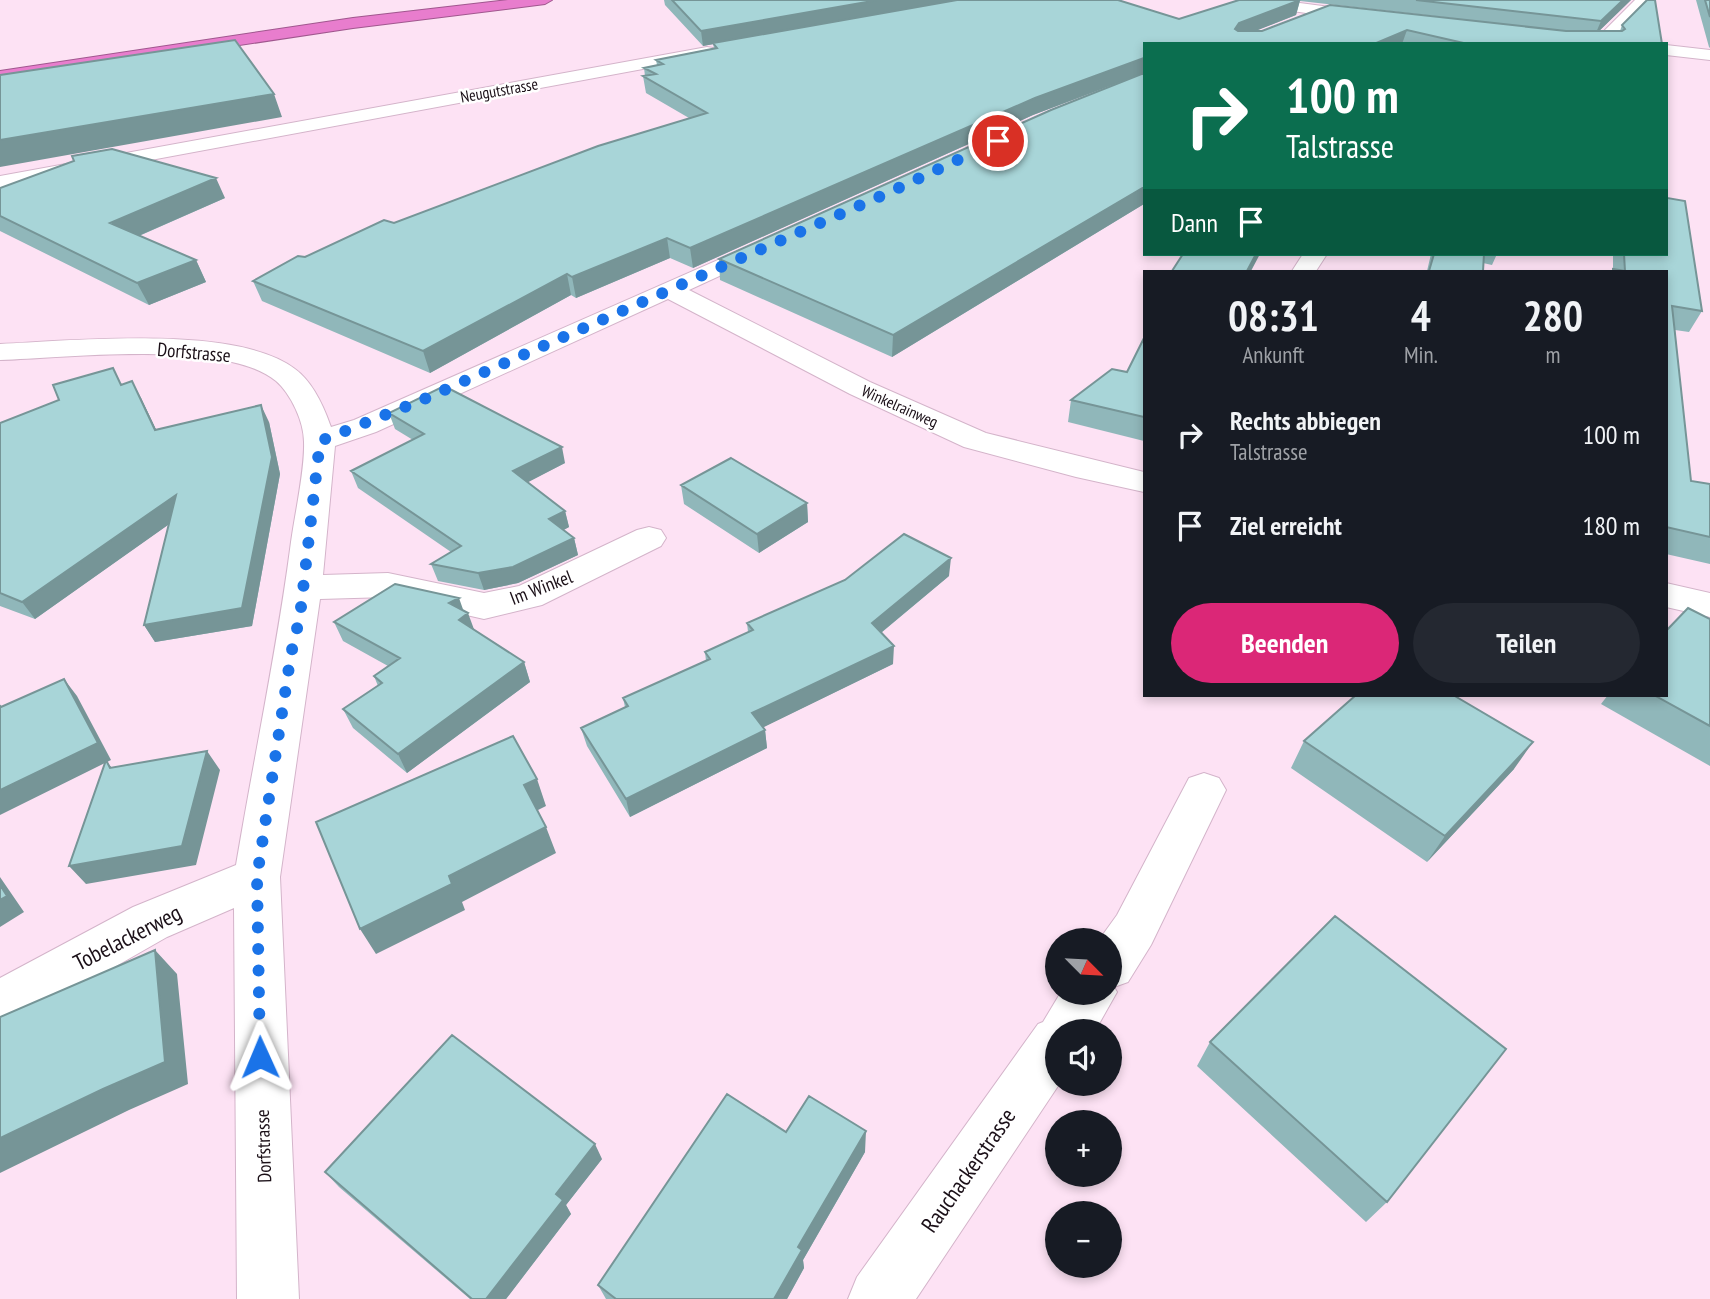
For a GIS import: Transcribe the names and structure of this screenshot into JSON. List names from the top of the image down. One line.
{"streets":{"street":["Neugutstrasse","Dorfstrasse","Winkelrainweg","Im Winkel","Tobelackerweg","Rauchackerstrasse"]},"crossings":[["Dorfstrasse","Im Winkel"],["Dorfstrasse","Tobelackerweg"]],"north":"bottom right","page":{"turn":["100 m","Talstrasse"],"then":"Dann","eta":["08:31","Ankunft","4","Min.","280","m"],"list":[{"name":"Rechts abbiegen","note":"Talstrasse","value":"100 m"},{"name":"Ziel erreicht","value":"180 m"}],"buttons":["Beenden","Teilen"],"map_buttons":["+","−"]}}
